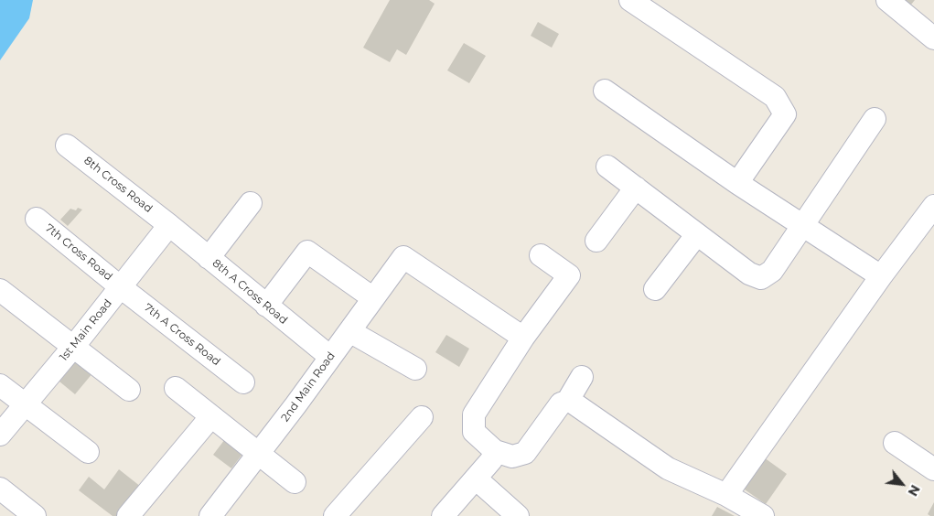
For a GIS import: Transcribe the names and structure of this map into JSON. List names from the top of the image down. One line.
{"streets":{"street":["8th Cross Road","7th Cross Road","8th A Cross Road","1st Main Road","7th A Cross Road","2nd Main Road"]},"crossings":[["8th Cross Road","8th A Cross Road"],["8th Cross Road","1st Main Road"],["7th Cross Road","1st Main Road"],["7th Cross Road","7th A Cross Road"],["8th A Cross Road","1st Main Road"],["8th A Cross Road","2nd Main Road"],["1st Main Road","7th A Cross Road"]],"north":"bottom right"}
